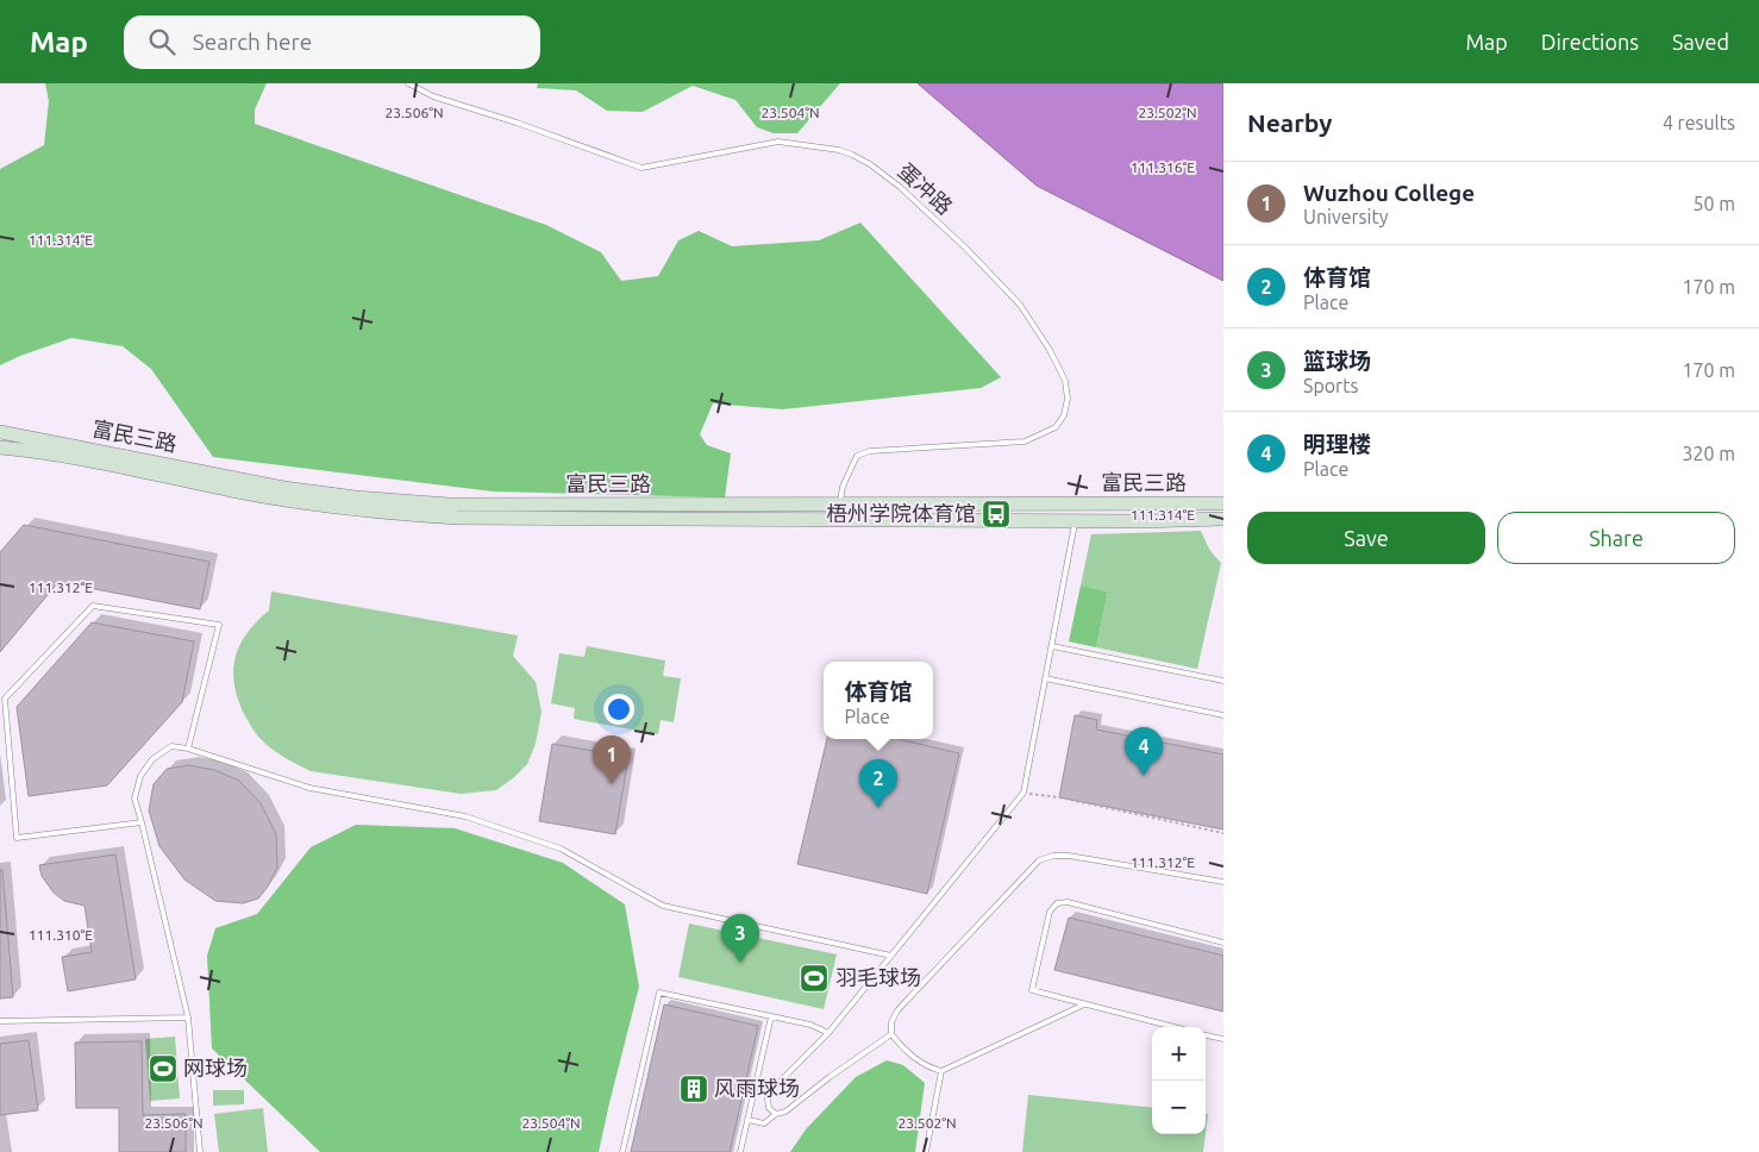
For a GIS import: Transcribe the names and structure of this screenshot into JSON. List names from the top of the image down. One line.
{"streets":{"main road":["富民三路"],"lane":["蛋冲路"]},"crossings":[["蛋冲路","富民三路"]],"places":{"bus stop":["梧州学院体育馆"],"sports":["羽毛球场","网球场"],"building":["风雨球场"]},"page":{"header":"Map","search":"Search here","nav":["Map","Directions","Saved"],"heading":["Nearby","4 results"],"list":[{"mark":"1","name":"Wuzhou College","note":"University","value":"50 m"},{"mark":"2","name":"体育馆","note":"Place","value":"170 m"},{"mark":"3","name":"篮球场","note":"Sports","value":"170 m"},{"mark":"4","name":"明理楼","note":"Place","value":"320 m"}],"buttons":["Save","Share"],"popup":["体育馆","Place"],"pins":["4","1","2","3"],"map_buttons":["+","−"]},"coordinates":["23.506°N","23.504°N","23.502°N","111.316°E","111.314°E","111.312°E","111.310°E"]}
